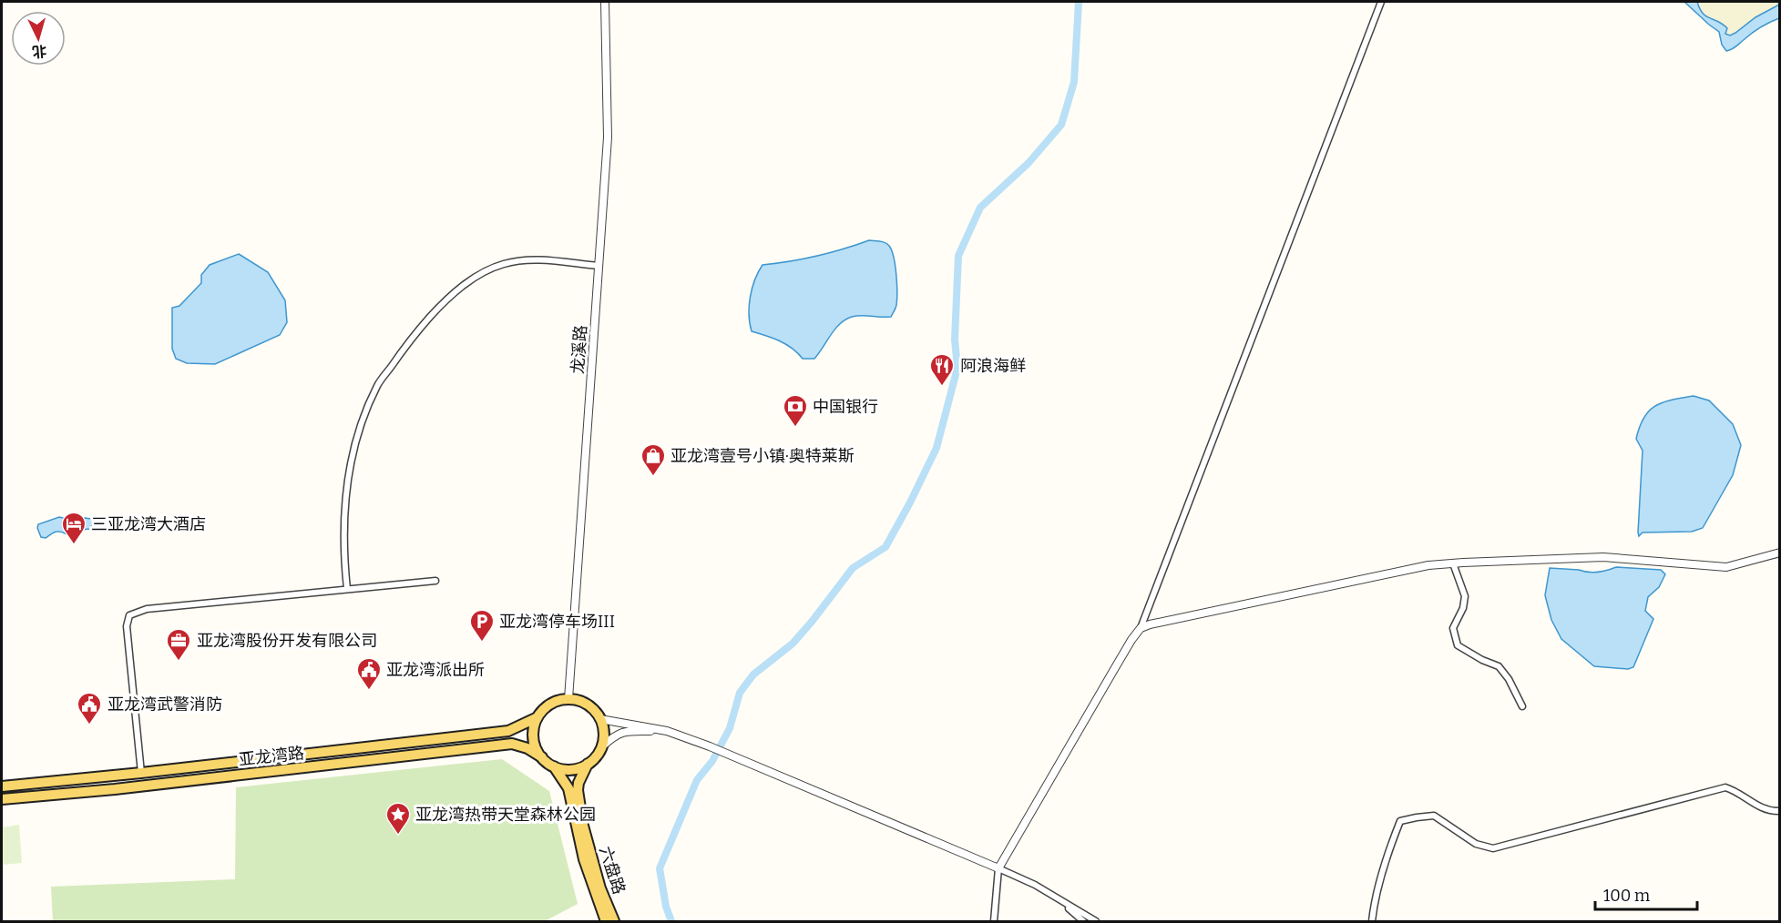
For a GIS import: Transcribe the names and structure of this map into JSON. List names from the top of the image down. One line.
{"streets":{"main road":["亚龙湾路","六盘路"],"street":["龙溪路"]},"crossings":[["龙溪路","亚龙湾路"],["龙溪路","六盘路"],["亚龙湾路","六盘路"]],"places":{"restaurant":["阿浪海鲜"],"bank":["中国银行"],"shop":["亚龙湾壹号小镇·奥特莱斯"],"hotel":["三亚龙湾大酒店"],"parking":["亚龙湾停车场III"],"office":["亚龙湾股份开发有限公司"],"public building":["亚龙湾派出所","亚龙湾武警消防"],"place":["亚龙湾热带天堂森林公园"]},"scale_bar":"100 m","north":"bottom"}
